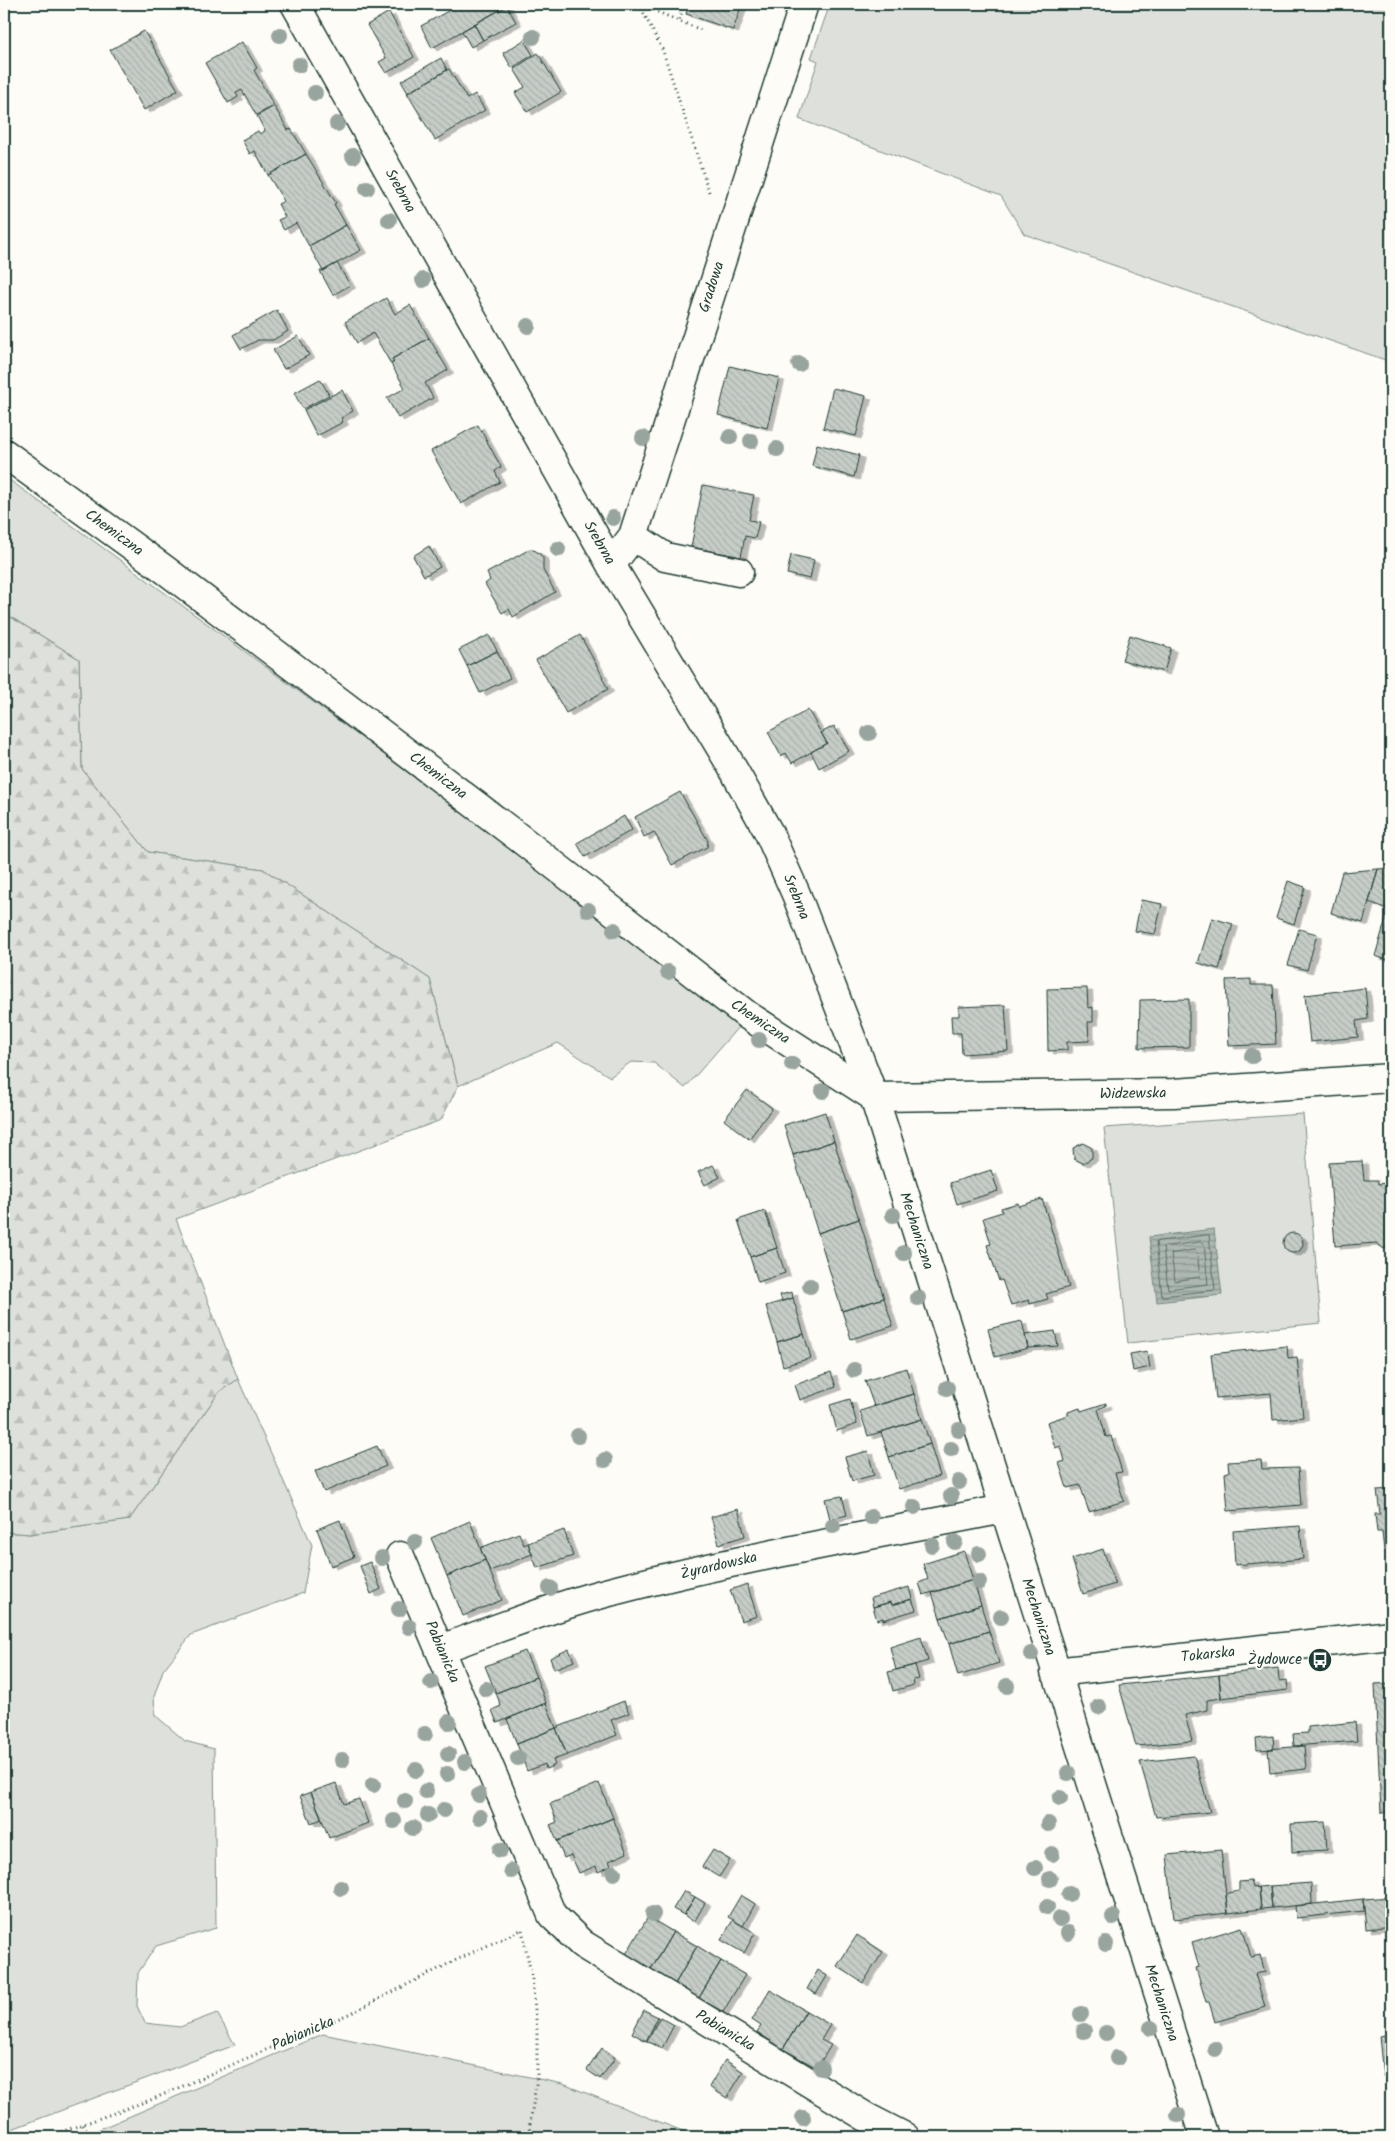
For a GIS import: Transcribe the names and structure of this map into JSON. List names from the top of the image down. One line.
{"streets":{"street":["Srebrna","Gradowa","Chemiczna","Widzewska","Mechaniczna","Żyrardowska","Pabianicka","Tokarska"]},"crossings":[["Srebrna","Gradowa"],["Srebrna","Chemiczna"],["Srebrna","Widzewska"],["Srebrna","Mechaniczna"],["Chemiczna","Widzewska"],["Chemiczna","Mechaniczna"],["Widzewska","Mechaniczna"],["Mechaniczna","Żyrardowska"],["Mechaniczna","Tokarska"],["Żyrardowska","Pabianicka"]],"places":{"bus stop":["Żydowce"]}}
